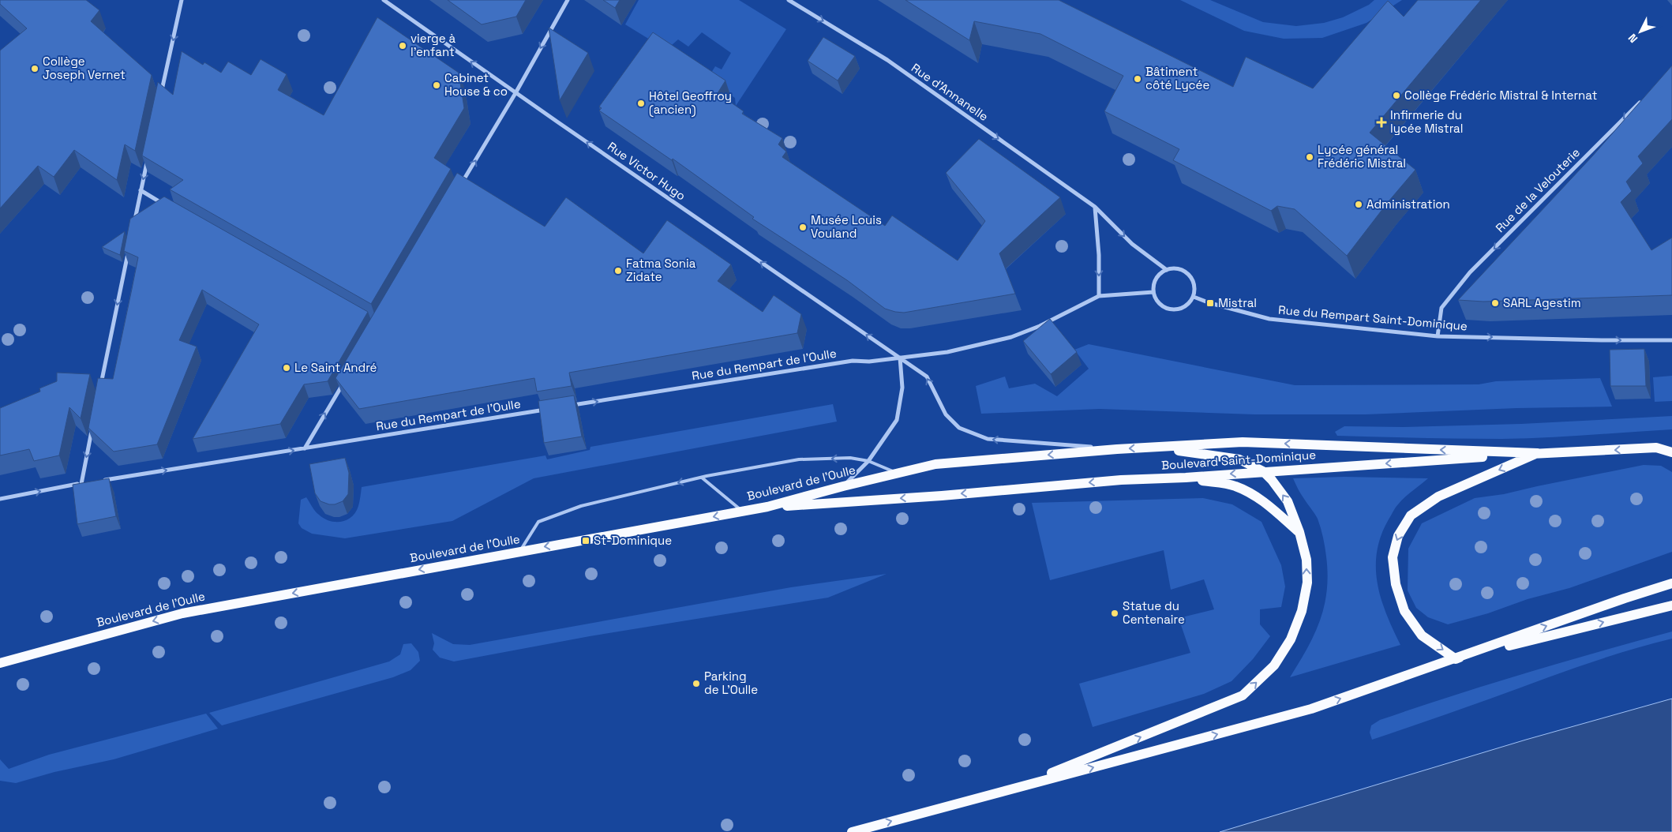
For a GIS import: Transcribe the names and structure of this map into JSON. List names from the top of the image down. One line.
{"streets":{"main road":["Boulevard Saint-Dominique","Boulevard de l'Oulle"],"street":["Rue d'Annanelle","Rue Victor Hugo","Rue de la Velouterie","Rue du Rempart Saint-Dominique","Rue du Rempart de l'Oulle"]},"crossings":[["Rue d'Annanelle","Rue du Rempart Saint-Dominique"],["Rue Victor Hugo","Rue du Rempart de l'Oulle"],["Rue Victor Hugo","Boulevard Saint-Dominique"],["Rue de la Velouterie","Rue du Rempart Saint-Dominique"],["Boulevard Saint-Dominique","Boulevard de l'Oulle"]],"one_way":["Rue d'Annanelle","Rue Victor Hugo","Rue de la Velouterie","Rue du Rempart Saint-Dominique","Rue du Rempart de l'Oulle","Boulevard Saint-Dominique","Boulevard de l'Oulle"],"places":{"other":["vierge à l'enfant","Collège Joseph Vernet","Bâtiment côté Lycée","Cabinet House & co","Collège Frédéric Mistral & Internat","Hôtel Geoffroy (ancien)","Lycée général Frédéric Mistral","Administration","Musée Louis Vouland","Fatma Sonia Zidate","SARL Agestim","Le Saint André","Statue du Centenaire","Parking de L'Oulle"],"health":["Infirmerie du lycée Mistral"],"transit":["Mistral","St-Dominique"]},"north":"bottom left"}
